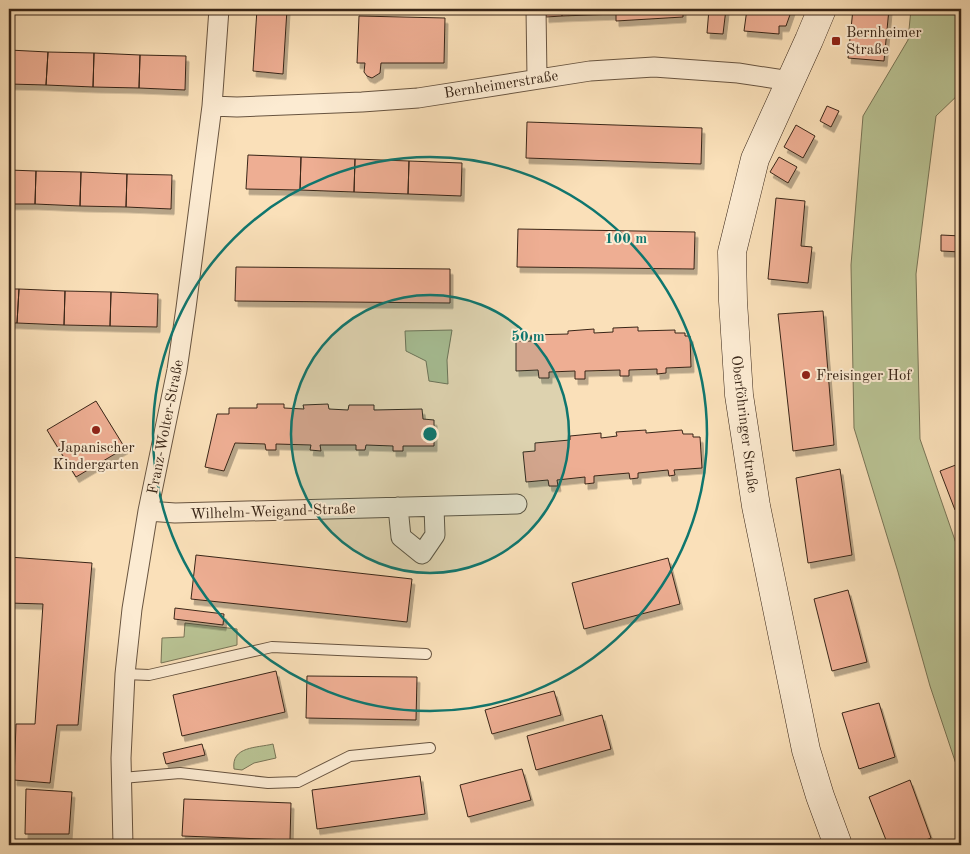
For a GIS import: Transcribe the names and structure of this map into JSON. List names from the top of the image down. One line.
{"streets":{"main road":["Oberföhringer Straße"],"street":["Bernheimerstraße","Franz-Wolter-Straße","Wilhelm-Weigand-Straße"]},"crossings":[["Bernheimerstraße","Oberföhringer Straße"],["Bernheimerstraße","Franz-Wolter-Straße"],["Franz-Wolter-Straße","Wilhelm-Weigand-Straße"]],"places":{"transit":["Bernheimer Straße"],"other":["Freisinger Hof","Japanischer Kindergarten"]},"rings":["100 m","50 m"]}
